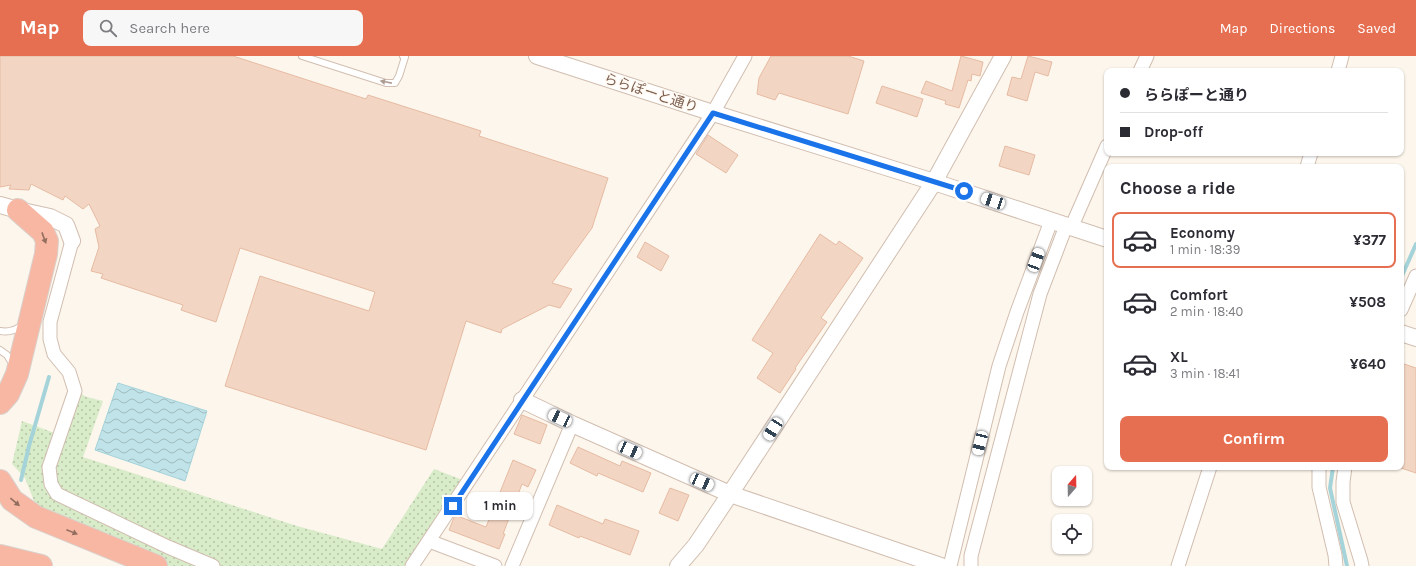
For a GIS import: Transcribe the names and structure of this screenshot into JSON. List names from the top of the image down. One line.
{"streets":{"street":["ららぽーと通り"]},"north":"top","page":{"header":"Map","search":"Search here","nav":["Map","Directions","Saved"],"banner":["ららぽーと通り","Drop-off"],"heading":"Choose a ride","list":[{"name":"Economy","note":"1 min · 18:39","value":"¥377"},{"name":"Comfort","note":"2 min · 18:40","value":"¥508"},{"name":"XL","note":"3 min · 18:41","value":"¥640"}],"buttons":"Confirm","bubble":"1 min"}}
